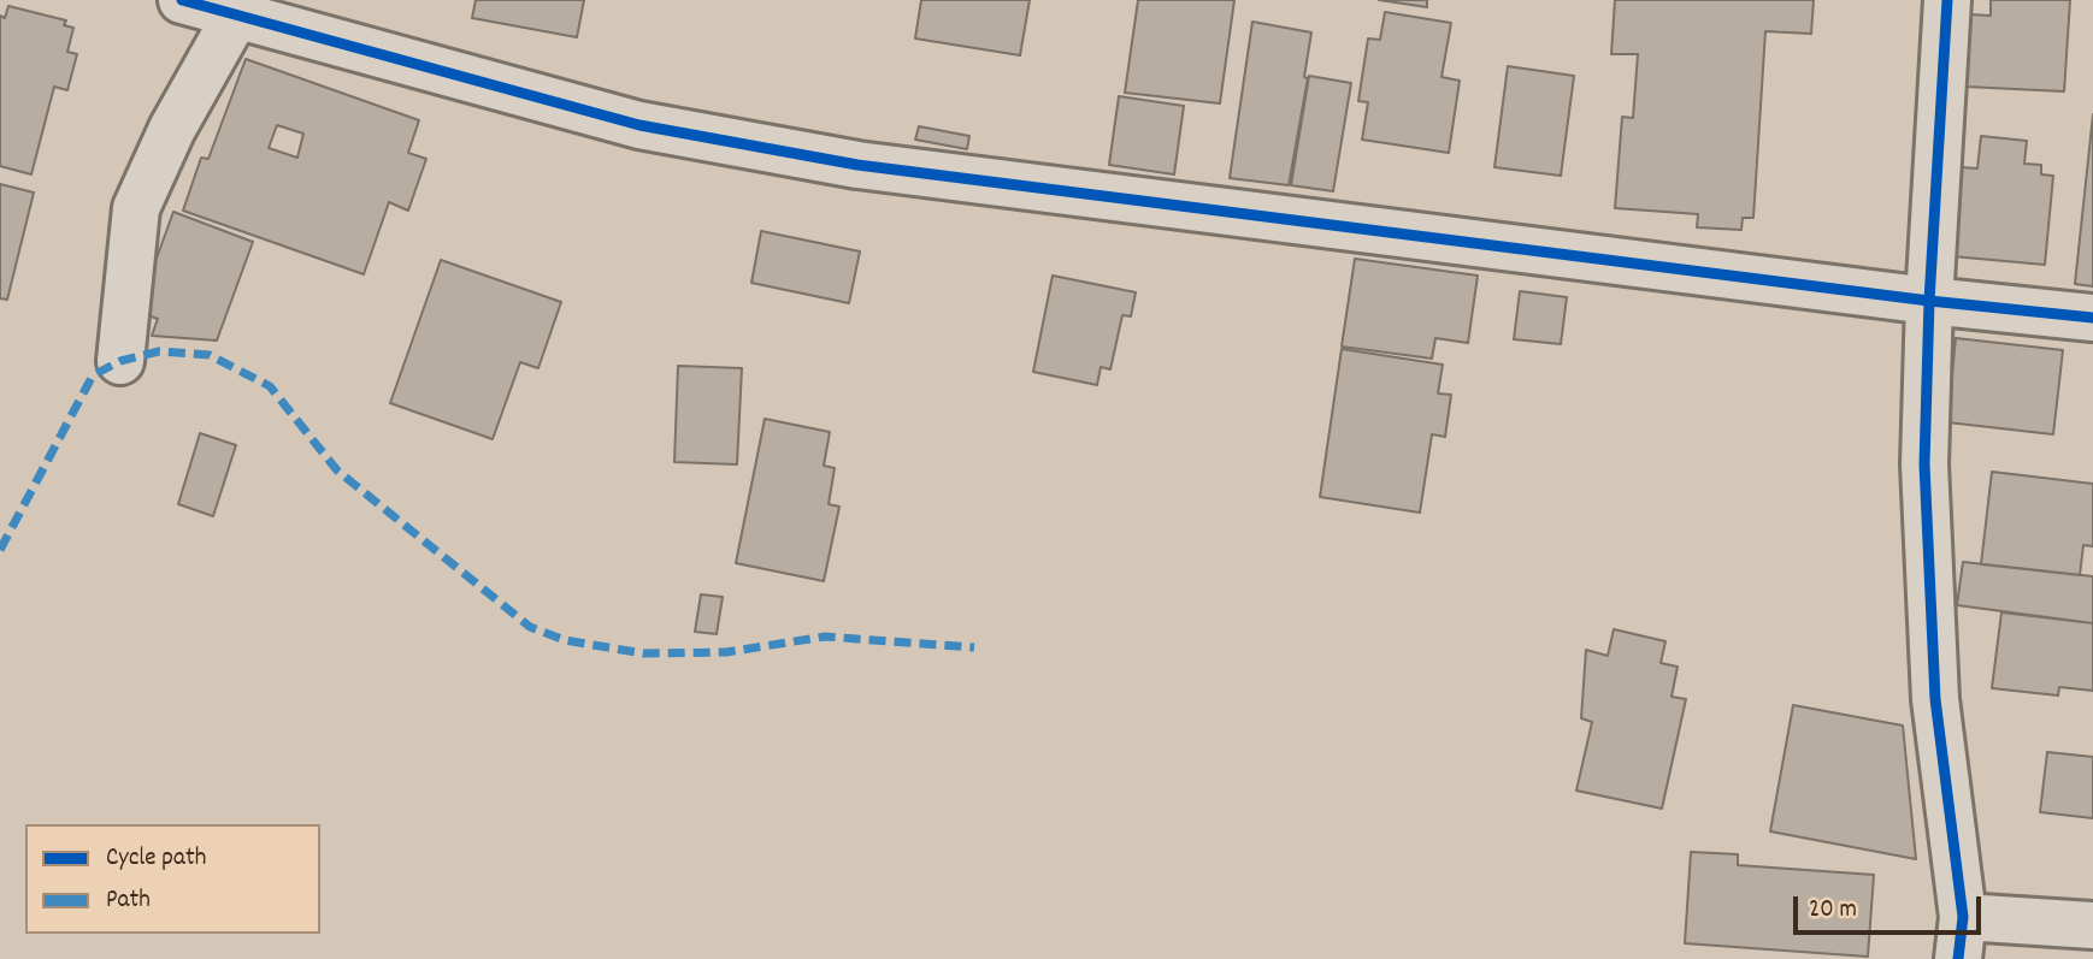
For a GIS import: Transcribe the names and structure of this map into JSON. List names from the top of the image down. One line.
{"legend":["Cycle path","Path"],"scale_bar":"20 m"}
